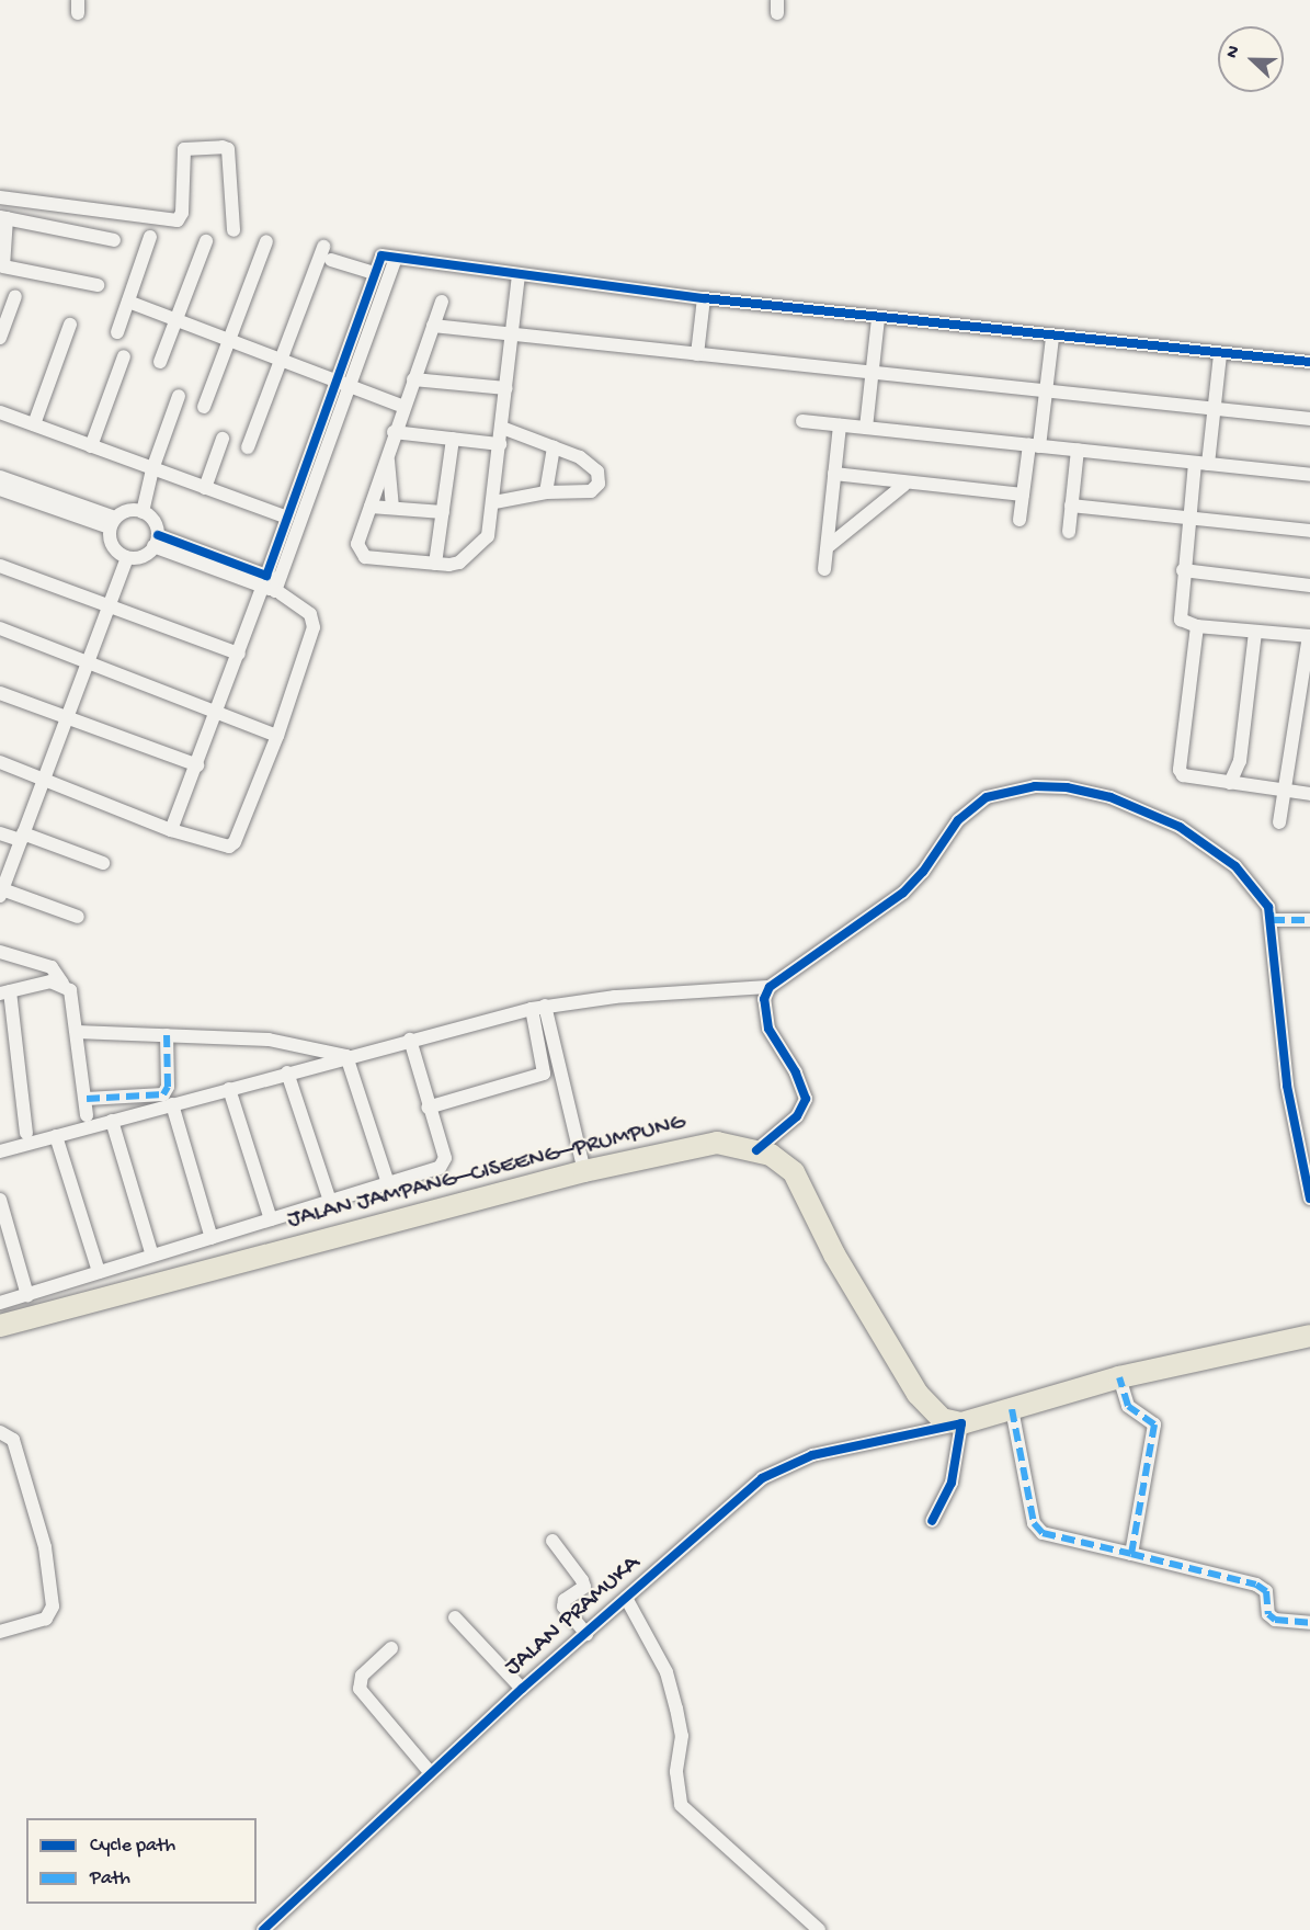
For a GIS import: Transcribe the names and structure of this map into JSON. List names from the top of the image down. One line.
{"streets":{"main road":["JALAN JAMPANG–CISEENG–PRUMPUNG"],"street":["JALAN PRAMUKA"]},"crossings":[["JALAN JAMPANG–CISEENG–PRUMPUNG","JALAN PRAMUKA"]],"legend":["Cycle path","Path"],"north":"left"}
